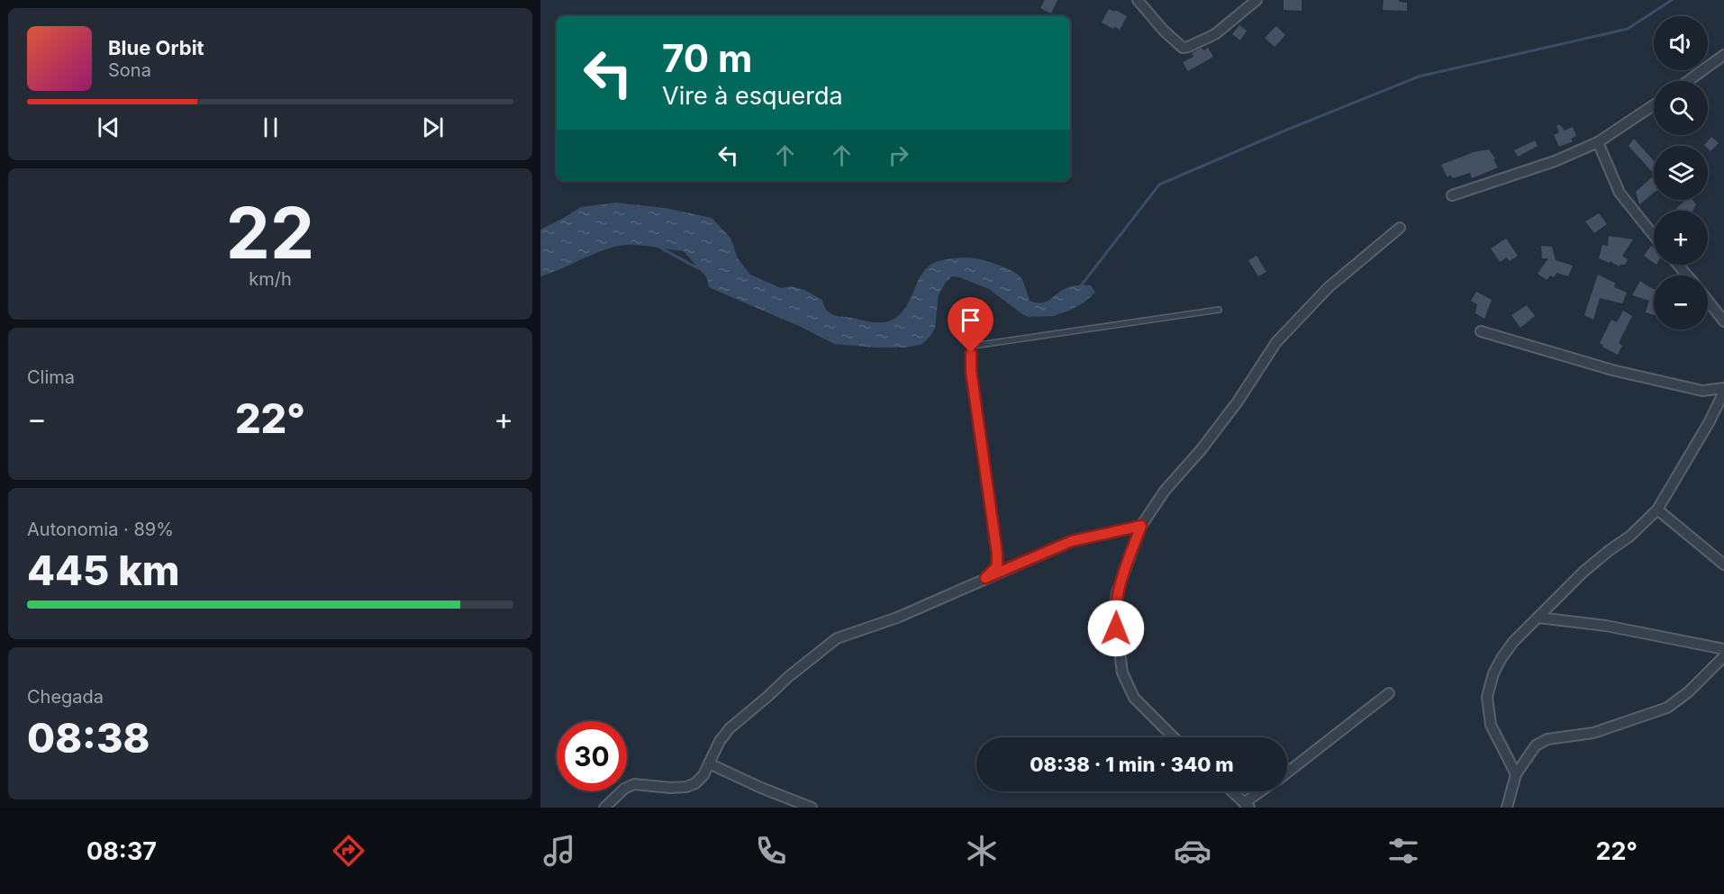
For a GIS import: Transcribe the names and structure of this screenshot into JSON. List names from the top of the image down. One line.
{"page":{"map_buttons":["+","−"],"turn":["70 m","Vire à esquerda"],"song":["Blue Orbit","Sona"],"tile":[["22","km/h"],"Clima",["Autonomia · 89%","445 km"],["Chegada","08:38"]],"heat":["−","22°","+"],"limit":"30","trip":"08:38 · 1 min · 340 m","tabs":["08:37","22°"]}}
